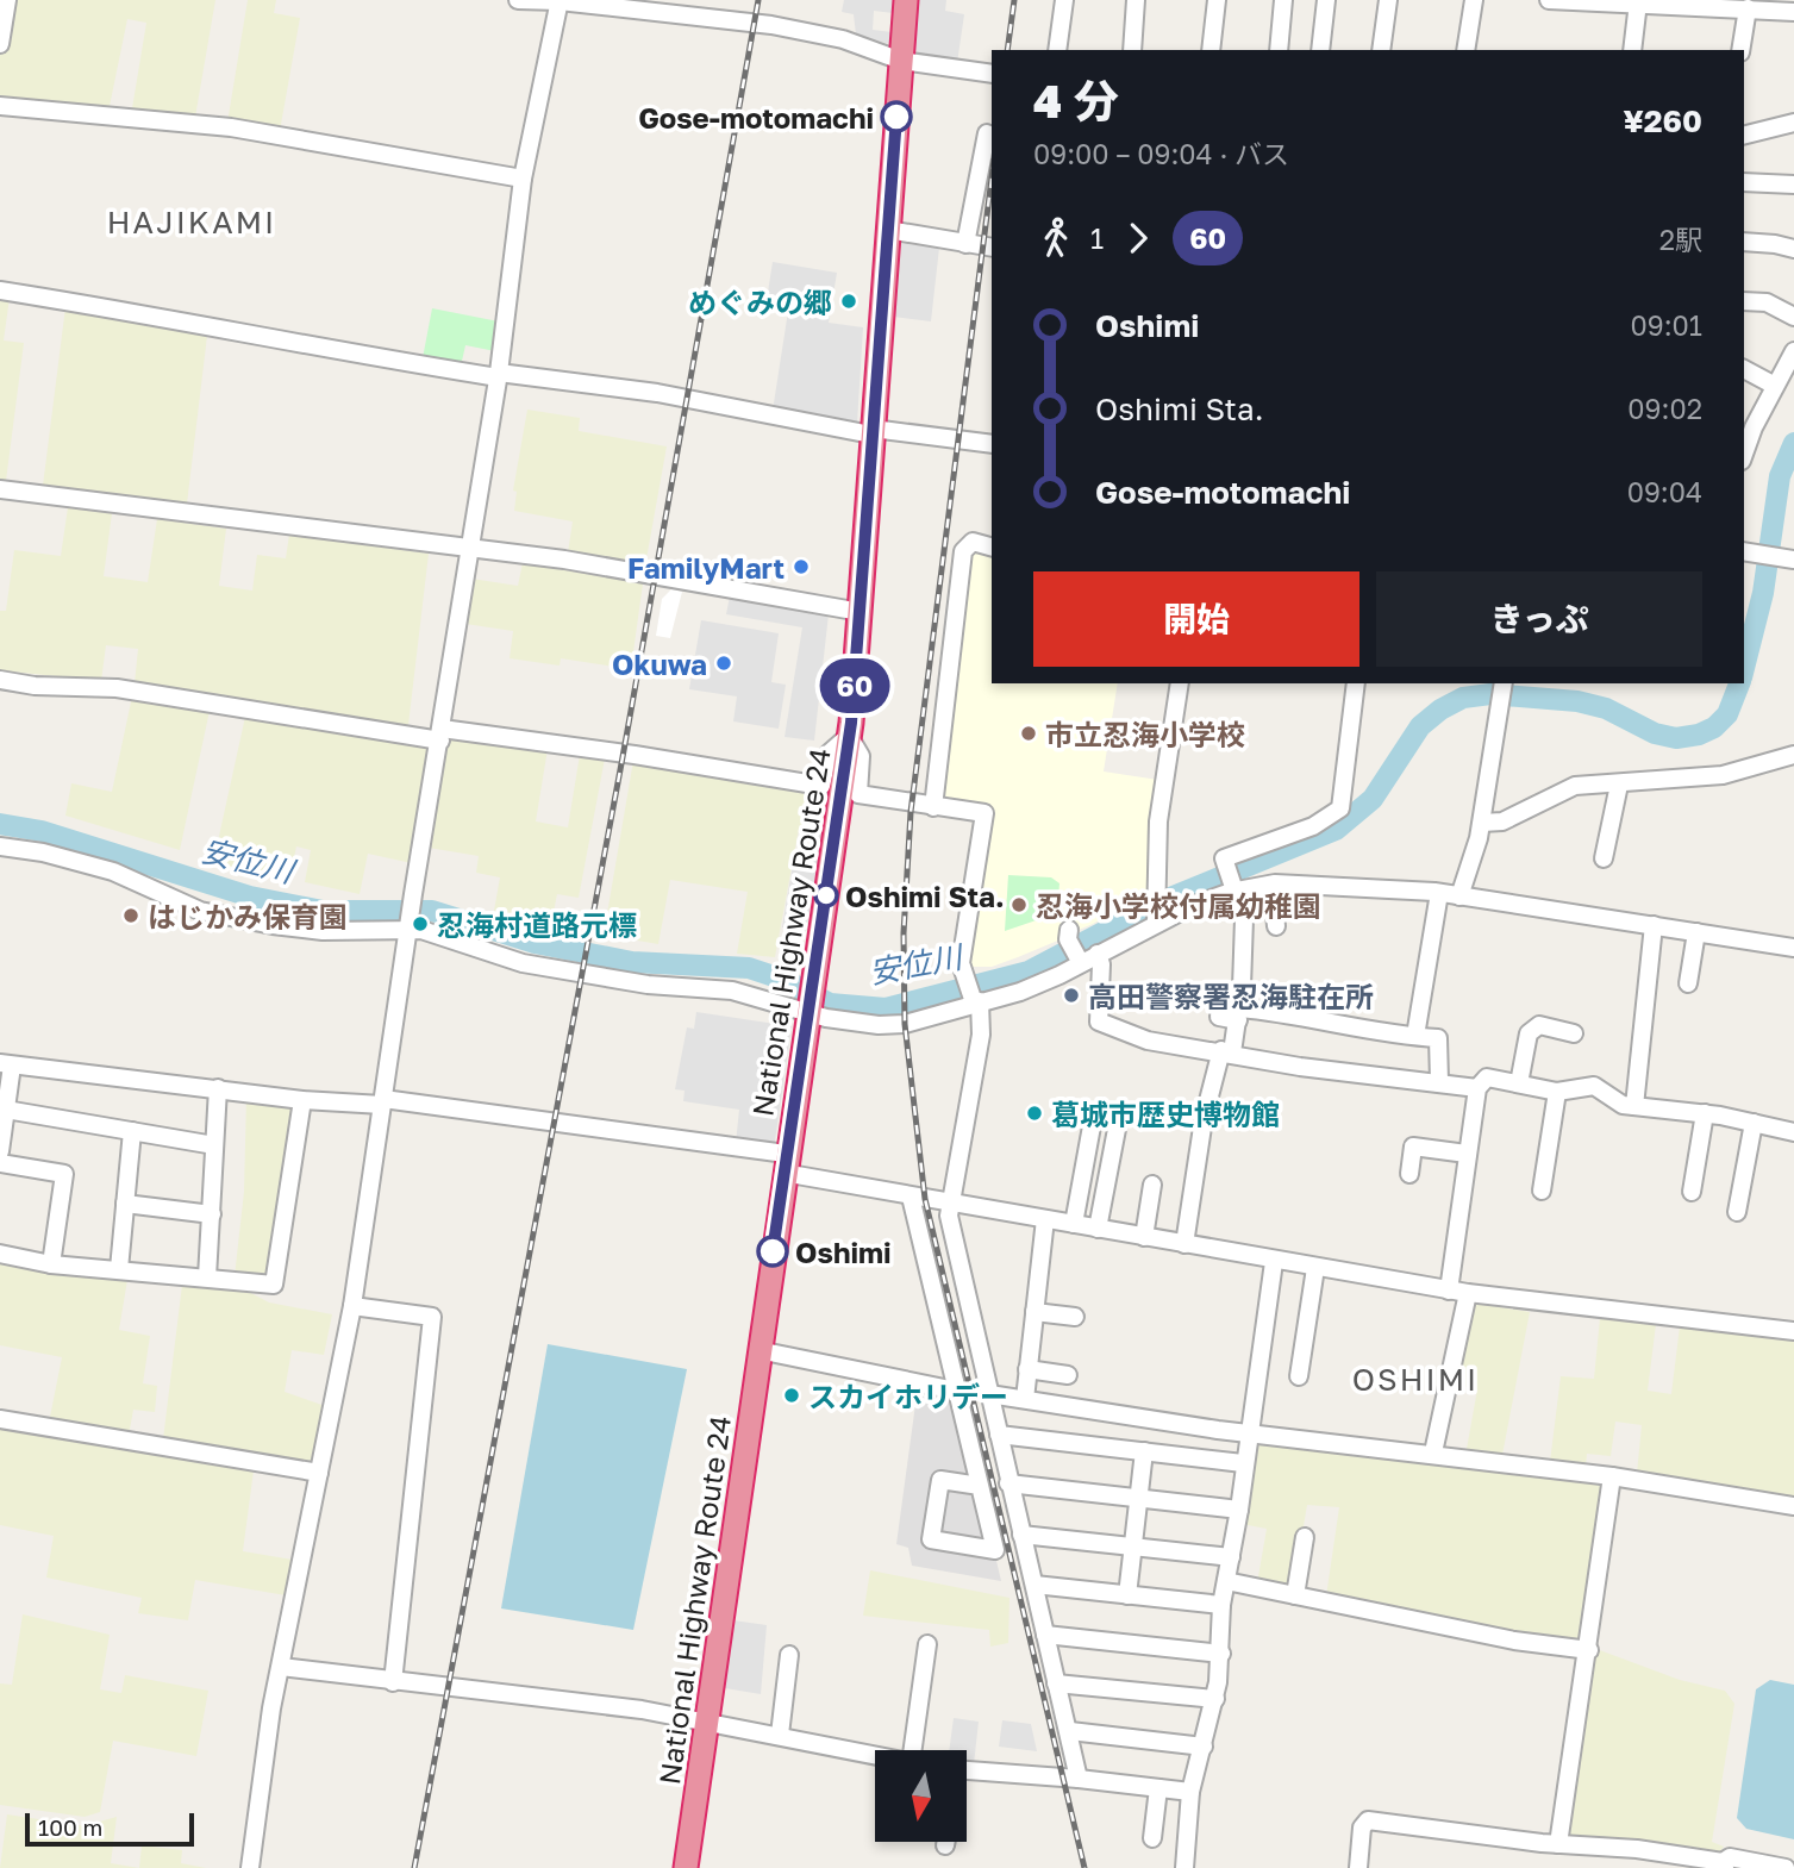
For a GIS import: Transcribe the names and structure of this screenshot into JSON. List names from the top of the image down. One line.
{"streets":{"highway":["National Highway Route 24"]},"districts":["HAJIKAMI","OSHIMI"],"water":["安位川"],"places":["Gose-motomachi","めぐみの郷","FamilyMart","Okuwa","市立忍海小学校","Oshimi Sta.","忍海小学校付属幼稚園","はじかみ保育園","忍海村道路元標","高田警察署忍海駐在所","葛城市歴史博物館","Oshimi","スカイホリデー"],"lines":["bus line 60"],"scale_bar":"100 m","north":"bottom","page":{"on_map":"60","heading":["4 分","09:00 – 09:04 · バス","¥260"],"legs":["1","60","2駅"],"list":[{"name":"Oshimi","value":"09:01"},{"name":"Oshimi Sta.","value":"09:02"},{"name":"Gose-motomachi","value":"09:04"}],"buttons":["開始","きっぷ"],"scale":"100 m"}}
